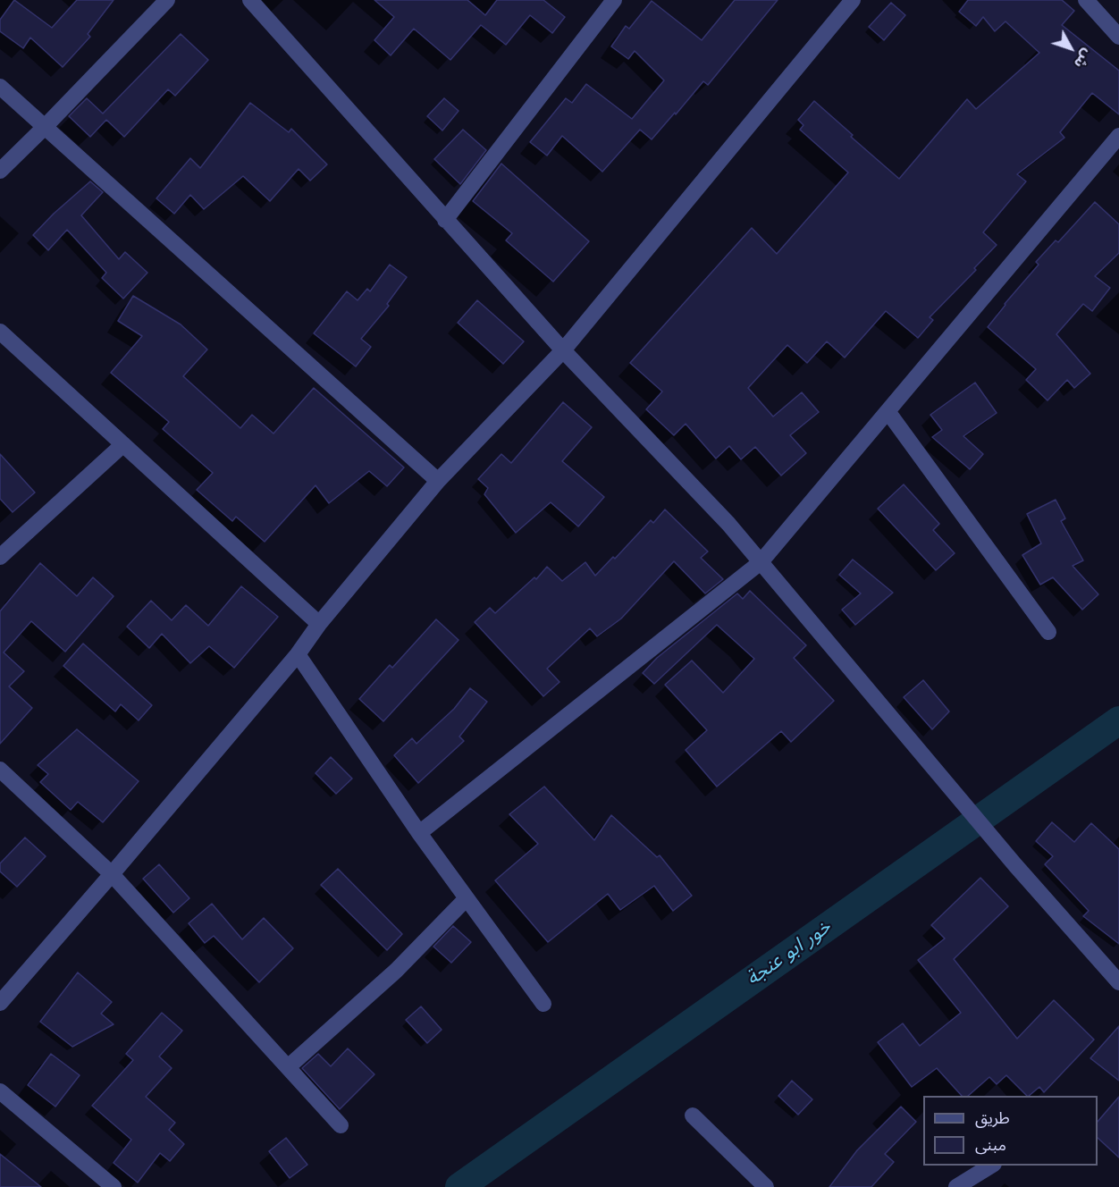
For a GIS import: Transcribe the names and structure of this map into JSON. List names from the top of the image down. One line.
{"water":["خور ابو عنجة"],"legend":["طريق","مبنى"],"north":"bottom right"}
